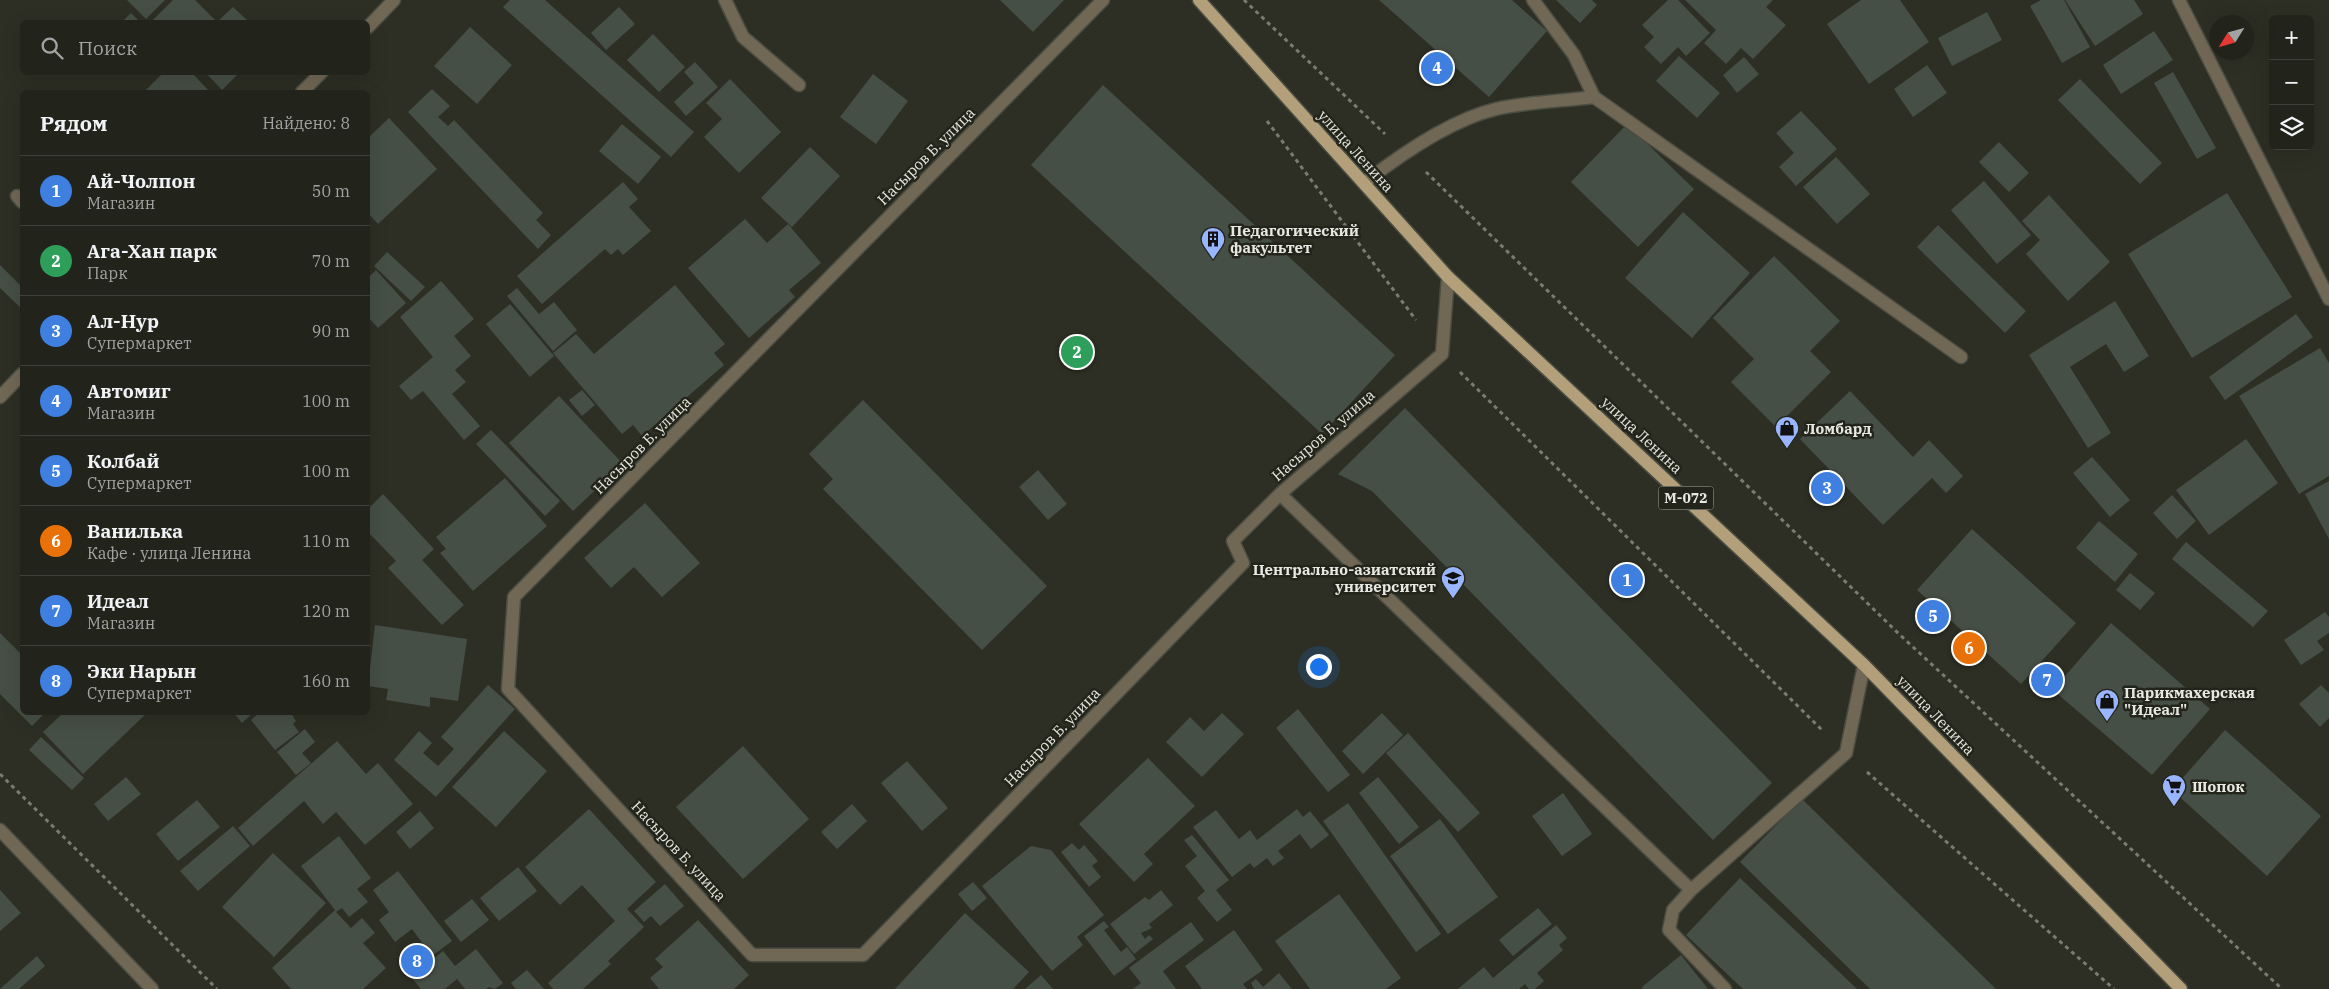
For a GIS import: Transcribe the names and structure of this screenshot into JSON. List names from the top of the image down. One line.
{"streets":{"main road":["улица Ленина","М-072"],"street":["Насыров Б. улица"]},"places":{"building":["Педагогический факультет"],"shop":["Ломбард","Парикмахерская \"Идеал\""],"school or university":["Центрально-азиатский университет"],"supermarket":["Шопок"]},"north":"bottom left","page":{"map_buttons":["+","−"],"search":"Поиск","pins":["4","2","3","1","5","6","7","8"],"heading":["Рядом","Найдено: 8"],"list":[{"mark":"1","name":"Ай-Чолпон","note":"Магазин","value":"50 m"},{"mark":"2","name":"Ага-Хан парк","note":"Парк","value":"70 m"},{"mark":"3","name":"Ал-Нур","note":"Супермаркет","value":"90 m"},{"mark":"4","name":"Автомиг","note":"Магазин","value":"100 m"},{"mark":"5","name":"Колбай","note":"Супермаркет","value":"100 m"},{"mark":"6","name":"Ванилька","note":"Кафе · улица Ленина","value":"110 m"},{"mark":"7","name":"Идеал","note":"Магазин","value":"120 m"},{"mark":"8","name":"Эки Нарын","note":"Супермаркет","value":"160 m"}]}}
